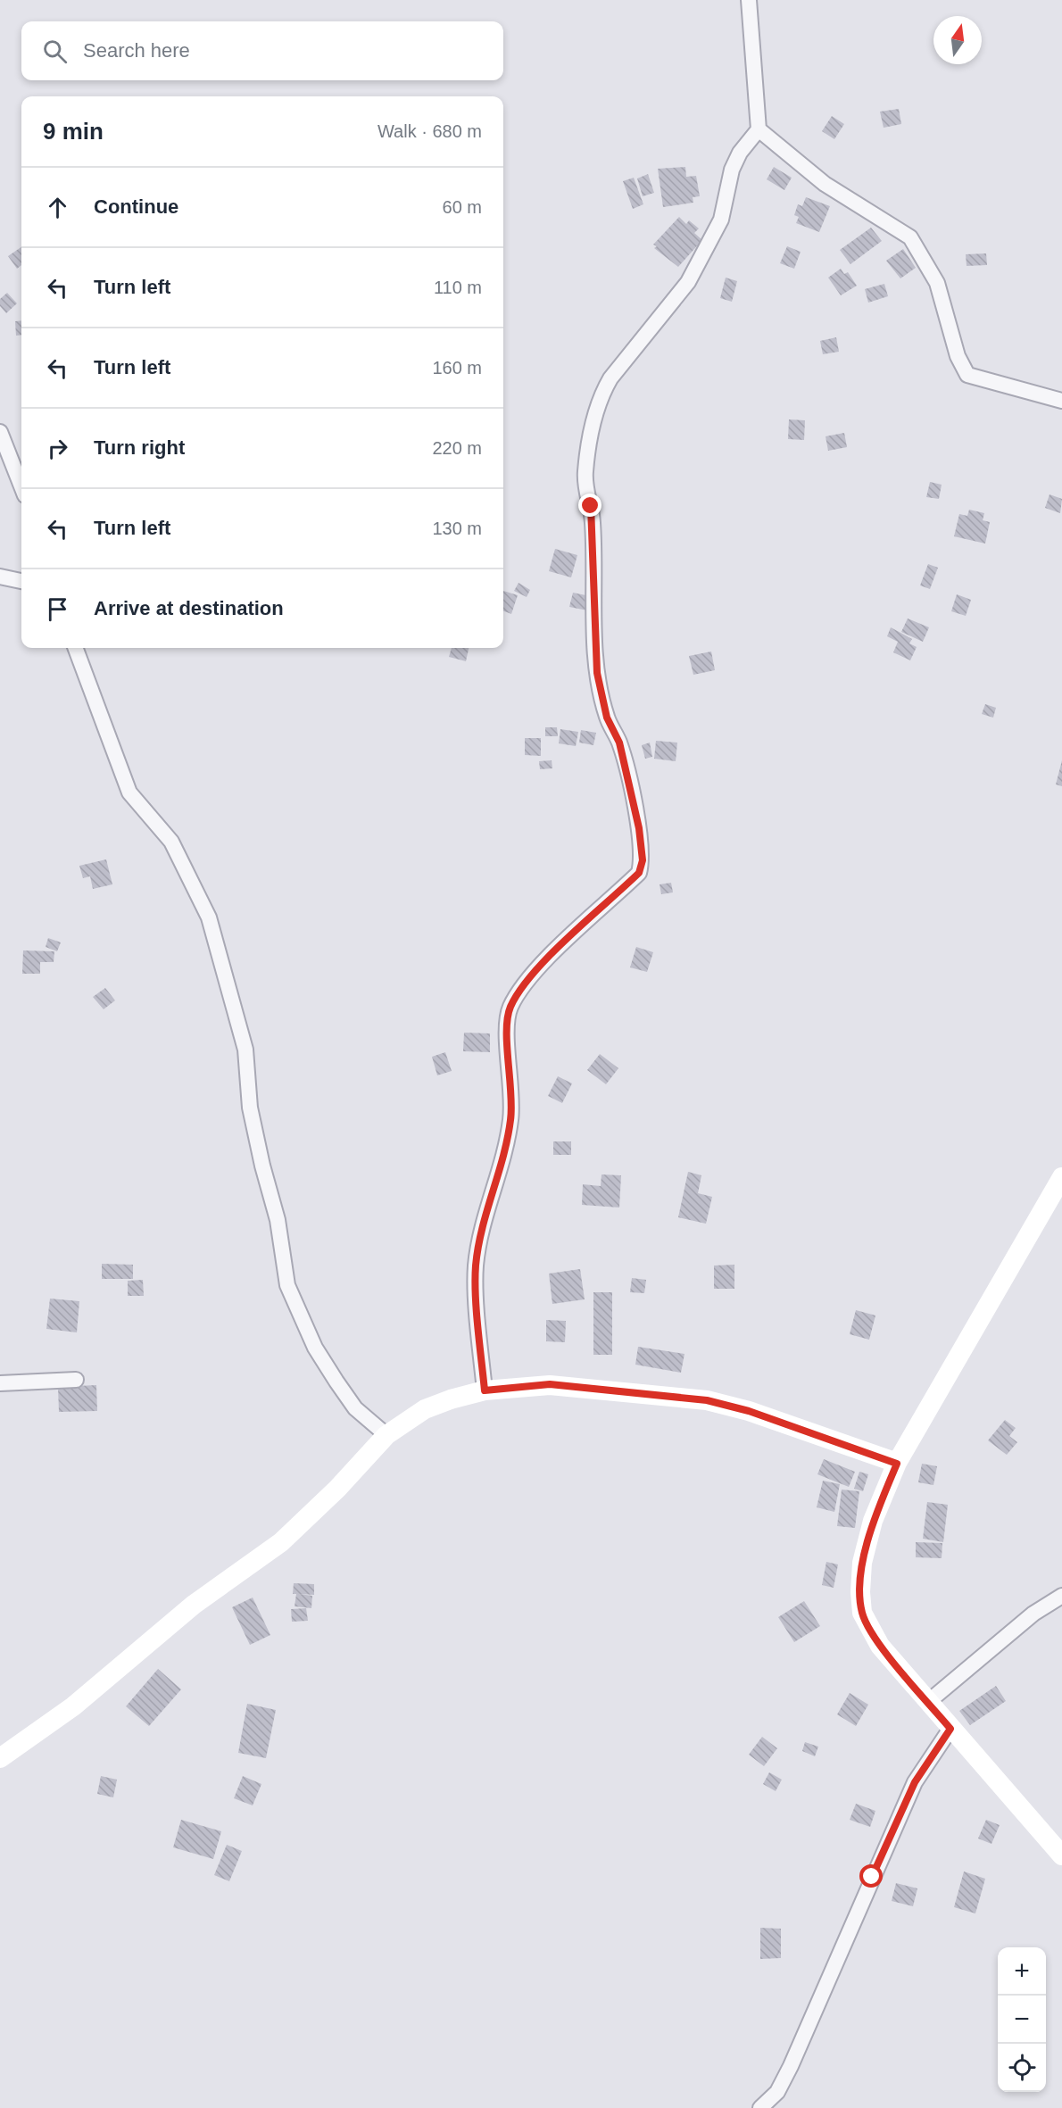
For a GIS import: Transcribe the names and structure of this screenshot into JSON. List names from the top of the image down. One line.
{"north":"top","page":{"search":"Search here","heading":["9 min","Walk · 680 m"],"list":[["Continue","60 m"],["Turn left","110 m"],["Turn left","160 m"],["Turn right","220 m"],["Turn left","130 m"],"Arrive at destination"],"map_buttons":["+","−"]}}
